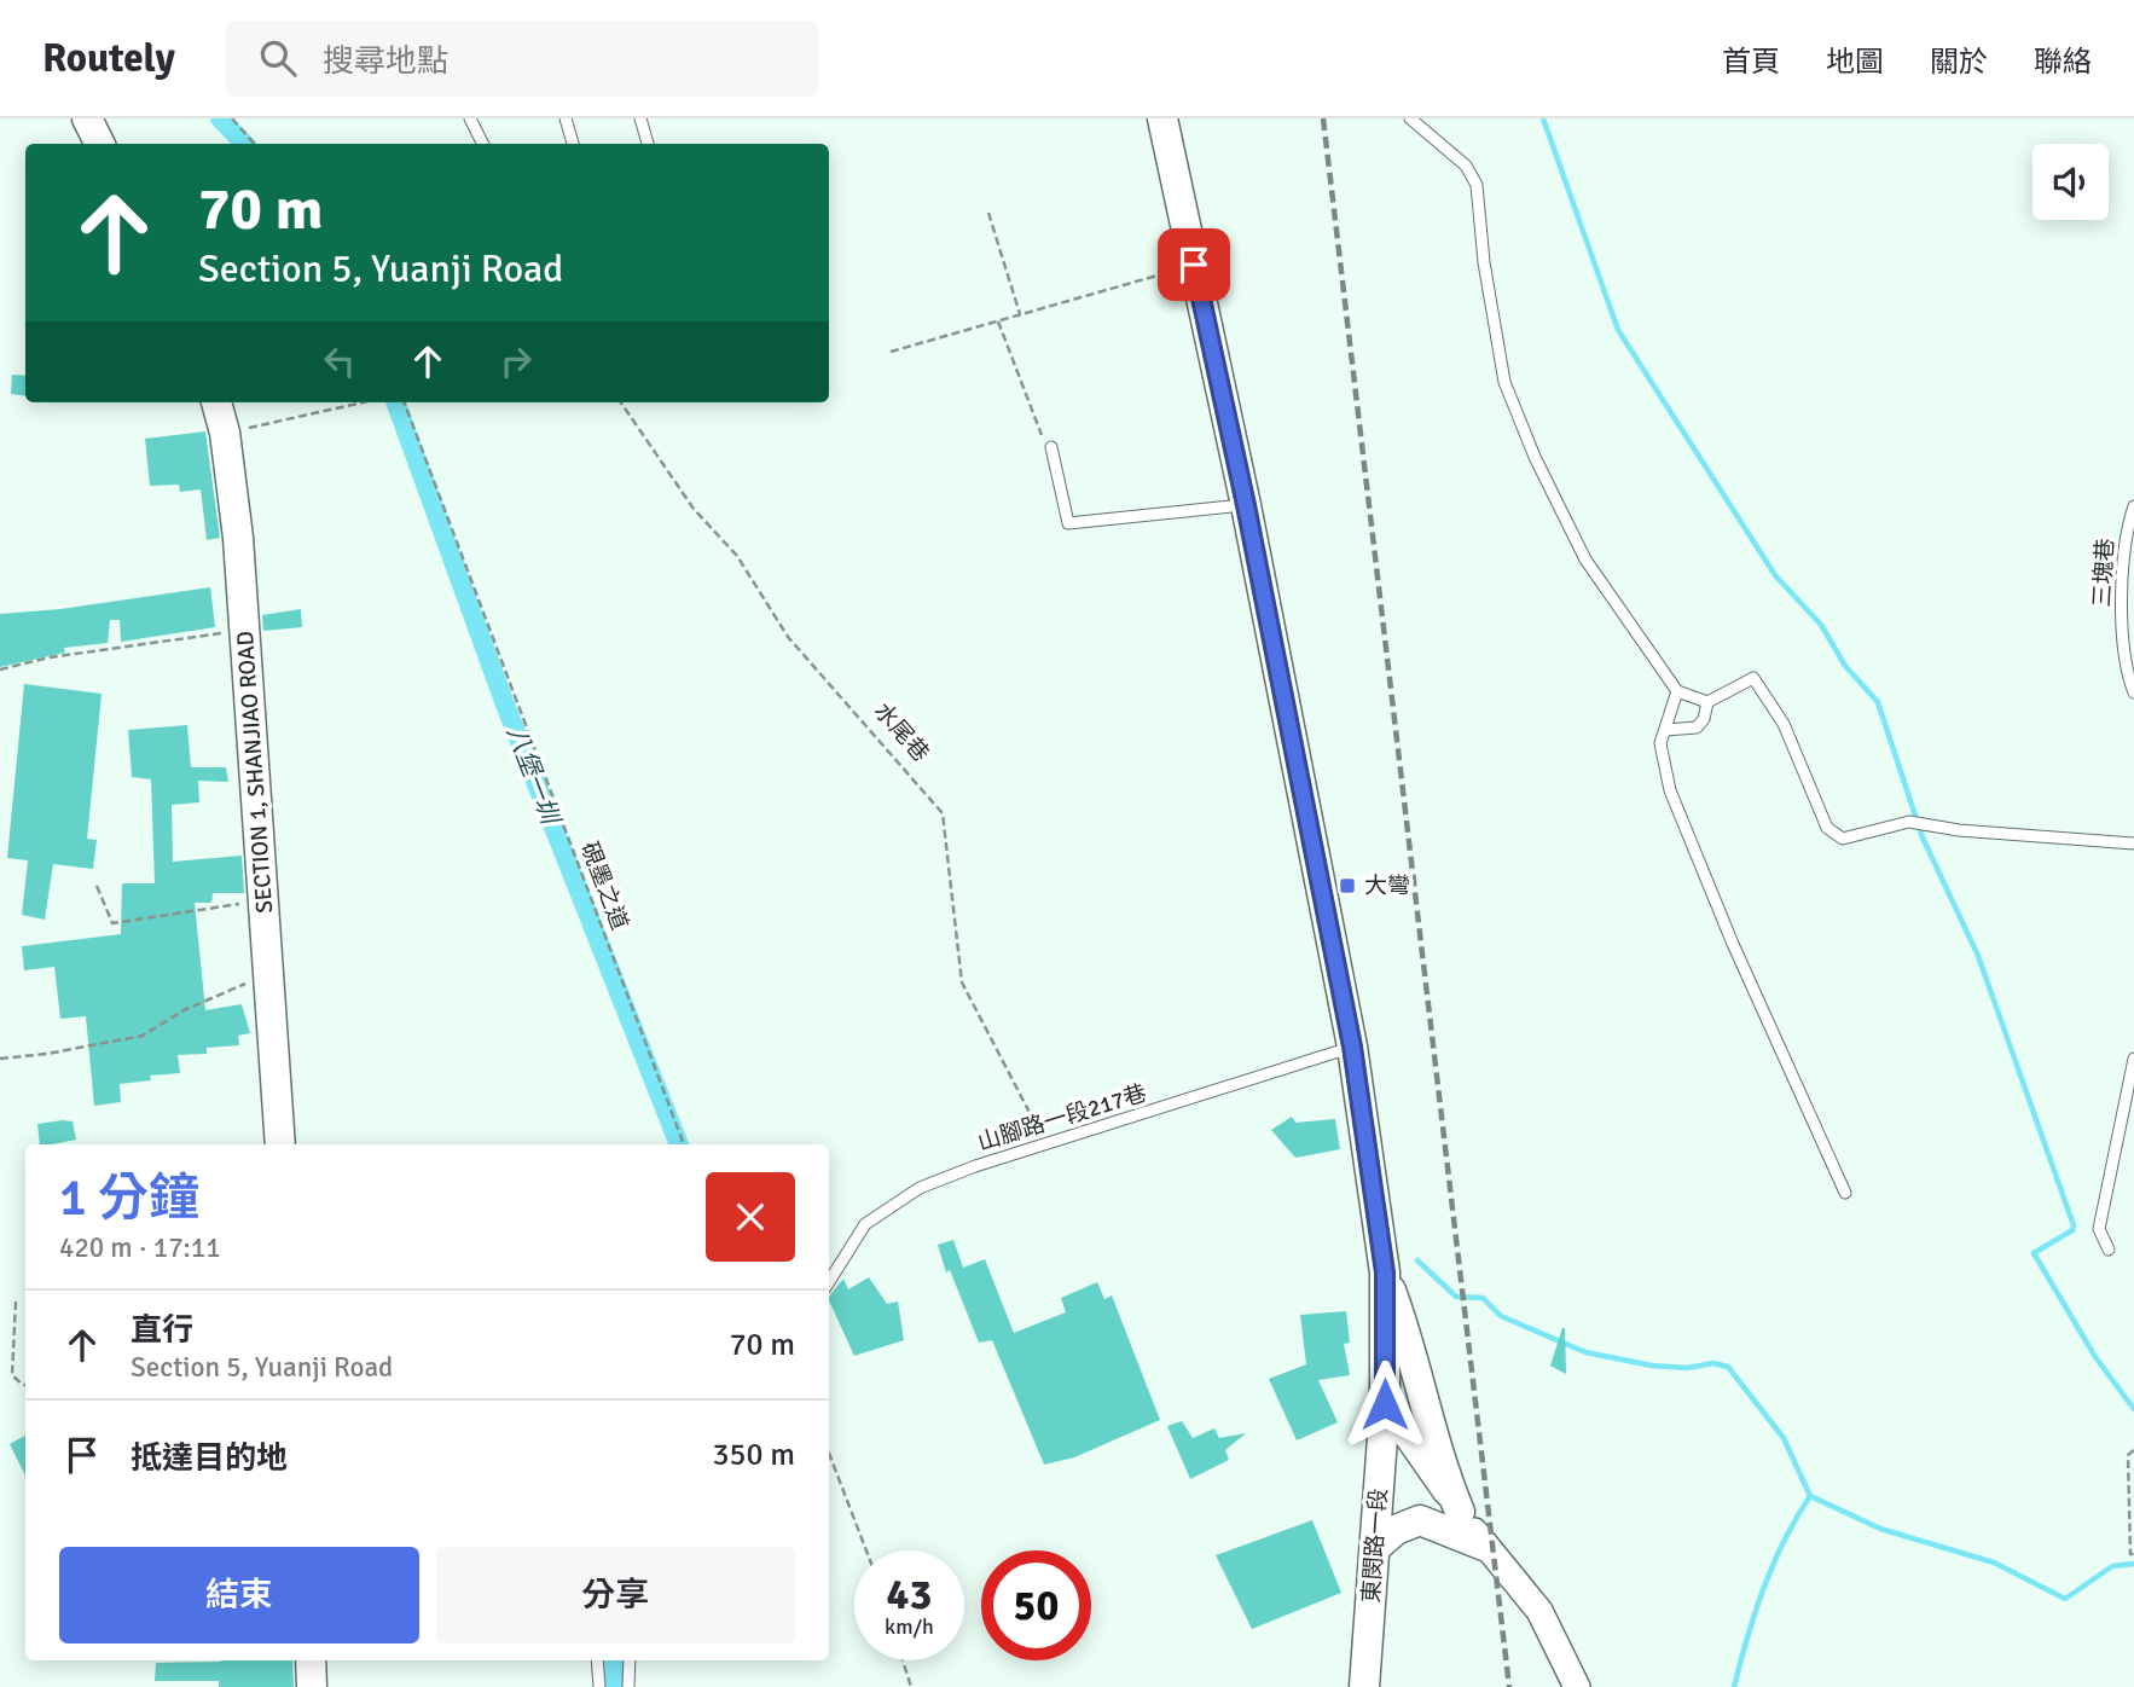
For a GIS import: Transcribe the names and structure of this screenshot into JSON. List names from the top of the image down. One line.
{"streets":{"main road":["SECTION 1, SHANJIAO ROAD","東閔路一段"],"lane":["三塊巷","山腳路一段217巷"],"path":["水尾巷","硯墨之道"]},"crossings":[["水尾巷","山腳路一段217巷"]],"water":["八堡一圳"],"places":{"transit":["大彎"]},"page":{"header":"Routely","search":"搜尋地點","nav":["首頁","地圖","關於","聯絡"],"turn":["70 m","Section 5, Yuanji Road"],"heading":["1 分鐘","420 m · 17:11"],"list":[{"name":"直行","note":"Section 5, Yuanji Road","value":"70 m"},{"name":"抵達目的地","value":"350 m"}],"buttons":["結束","分享"],"speed":"43 km/h","limit":"50"}}
